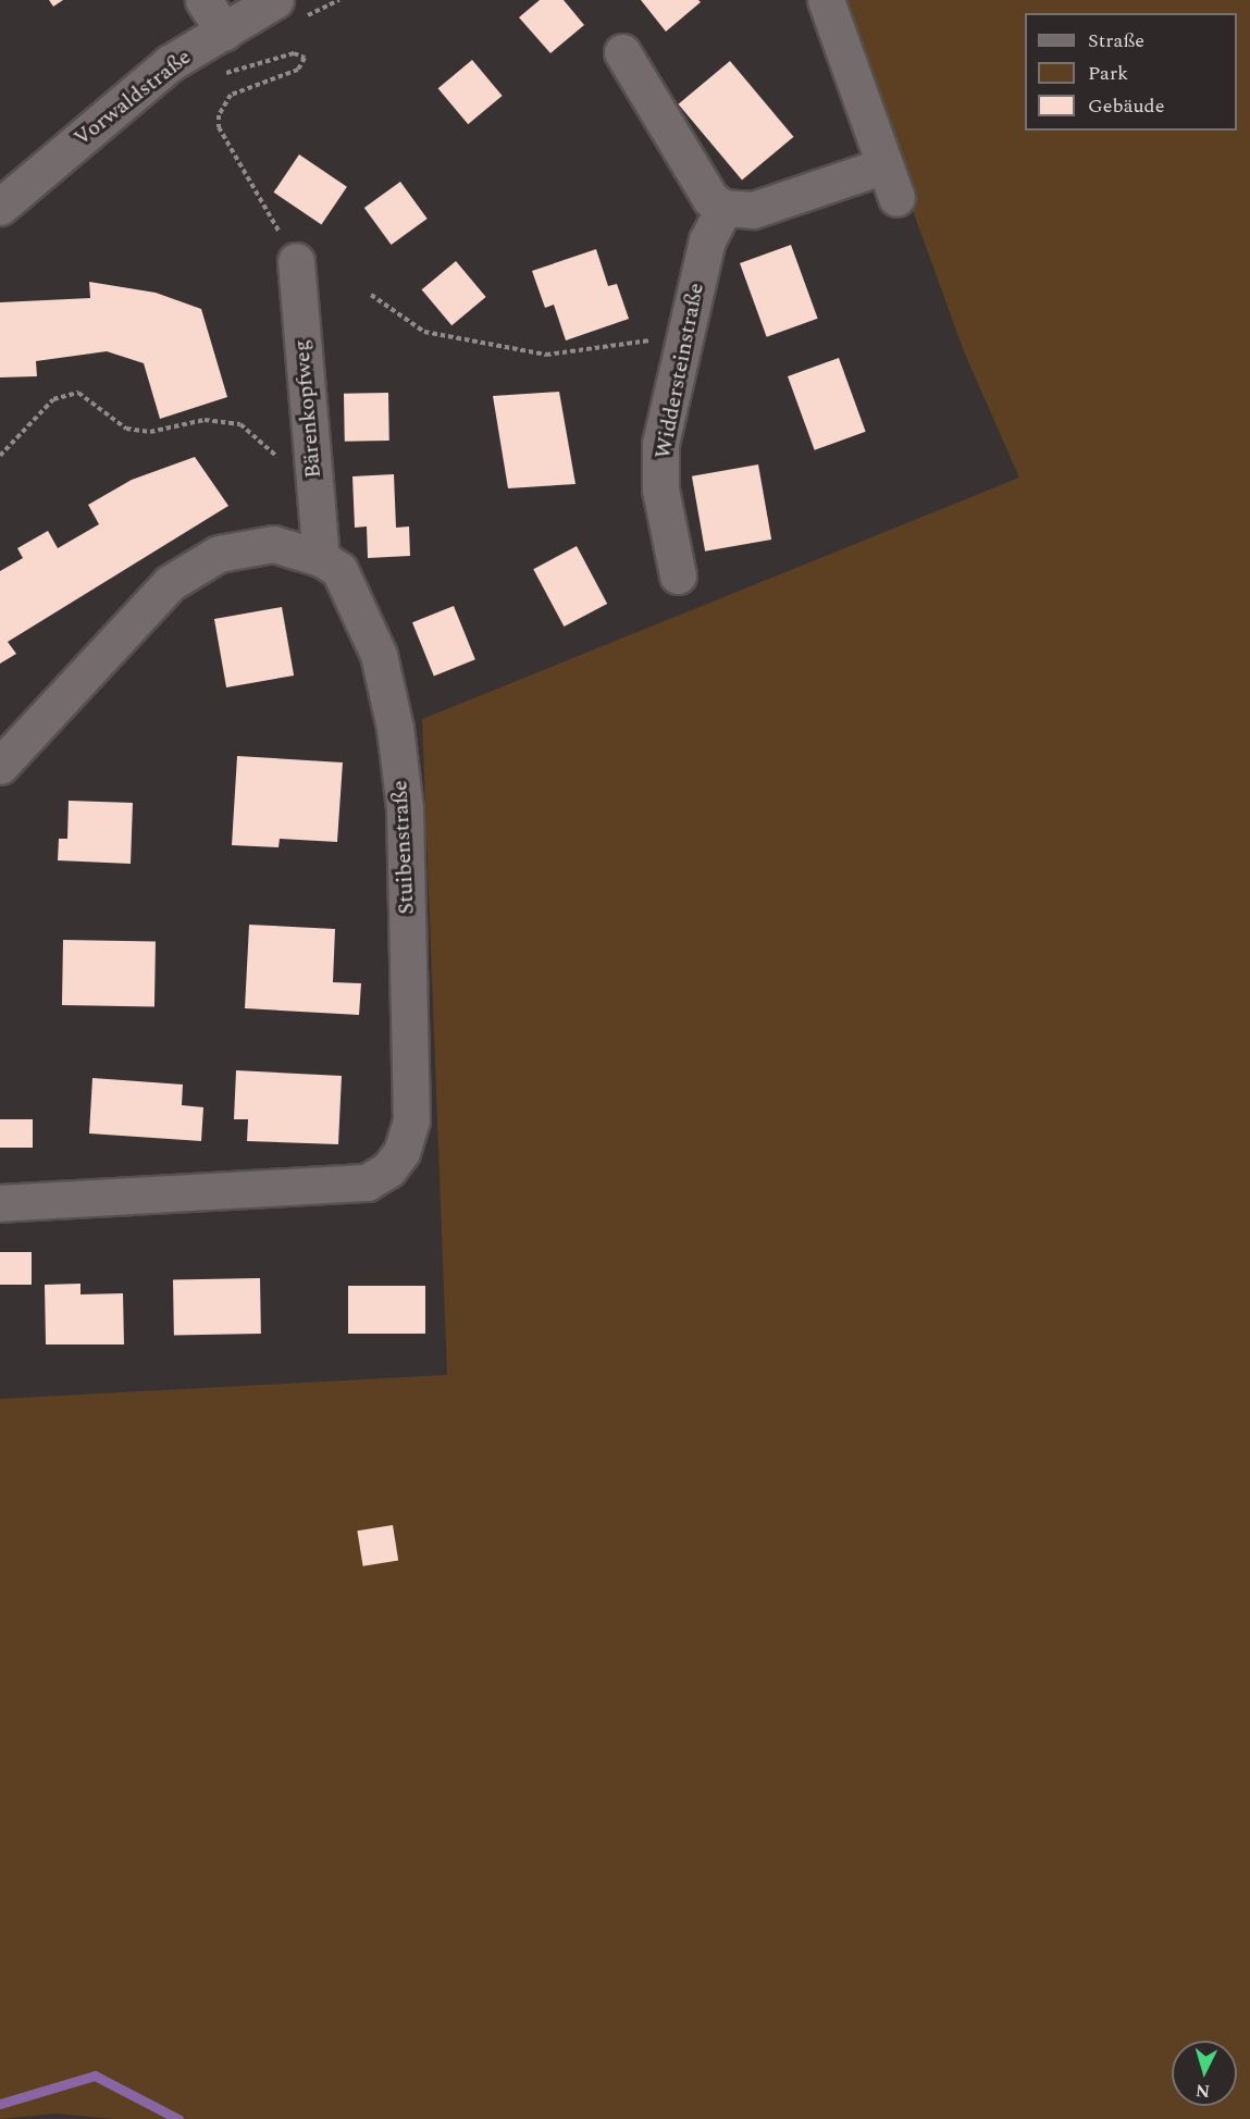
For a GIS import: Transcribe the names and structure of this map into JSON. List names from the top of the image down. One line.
{"streets":{"street":["Vorwaldstraße","Widdersteinstraße","Bärenkopfweg","Stuibenstraße"]},"crossings":[["Bärenkopfweg","Stuibenstraße"]],"legend":["Straße","Park","Gebäude"],"north":"bottom"}
